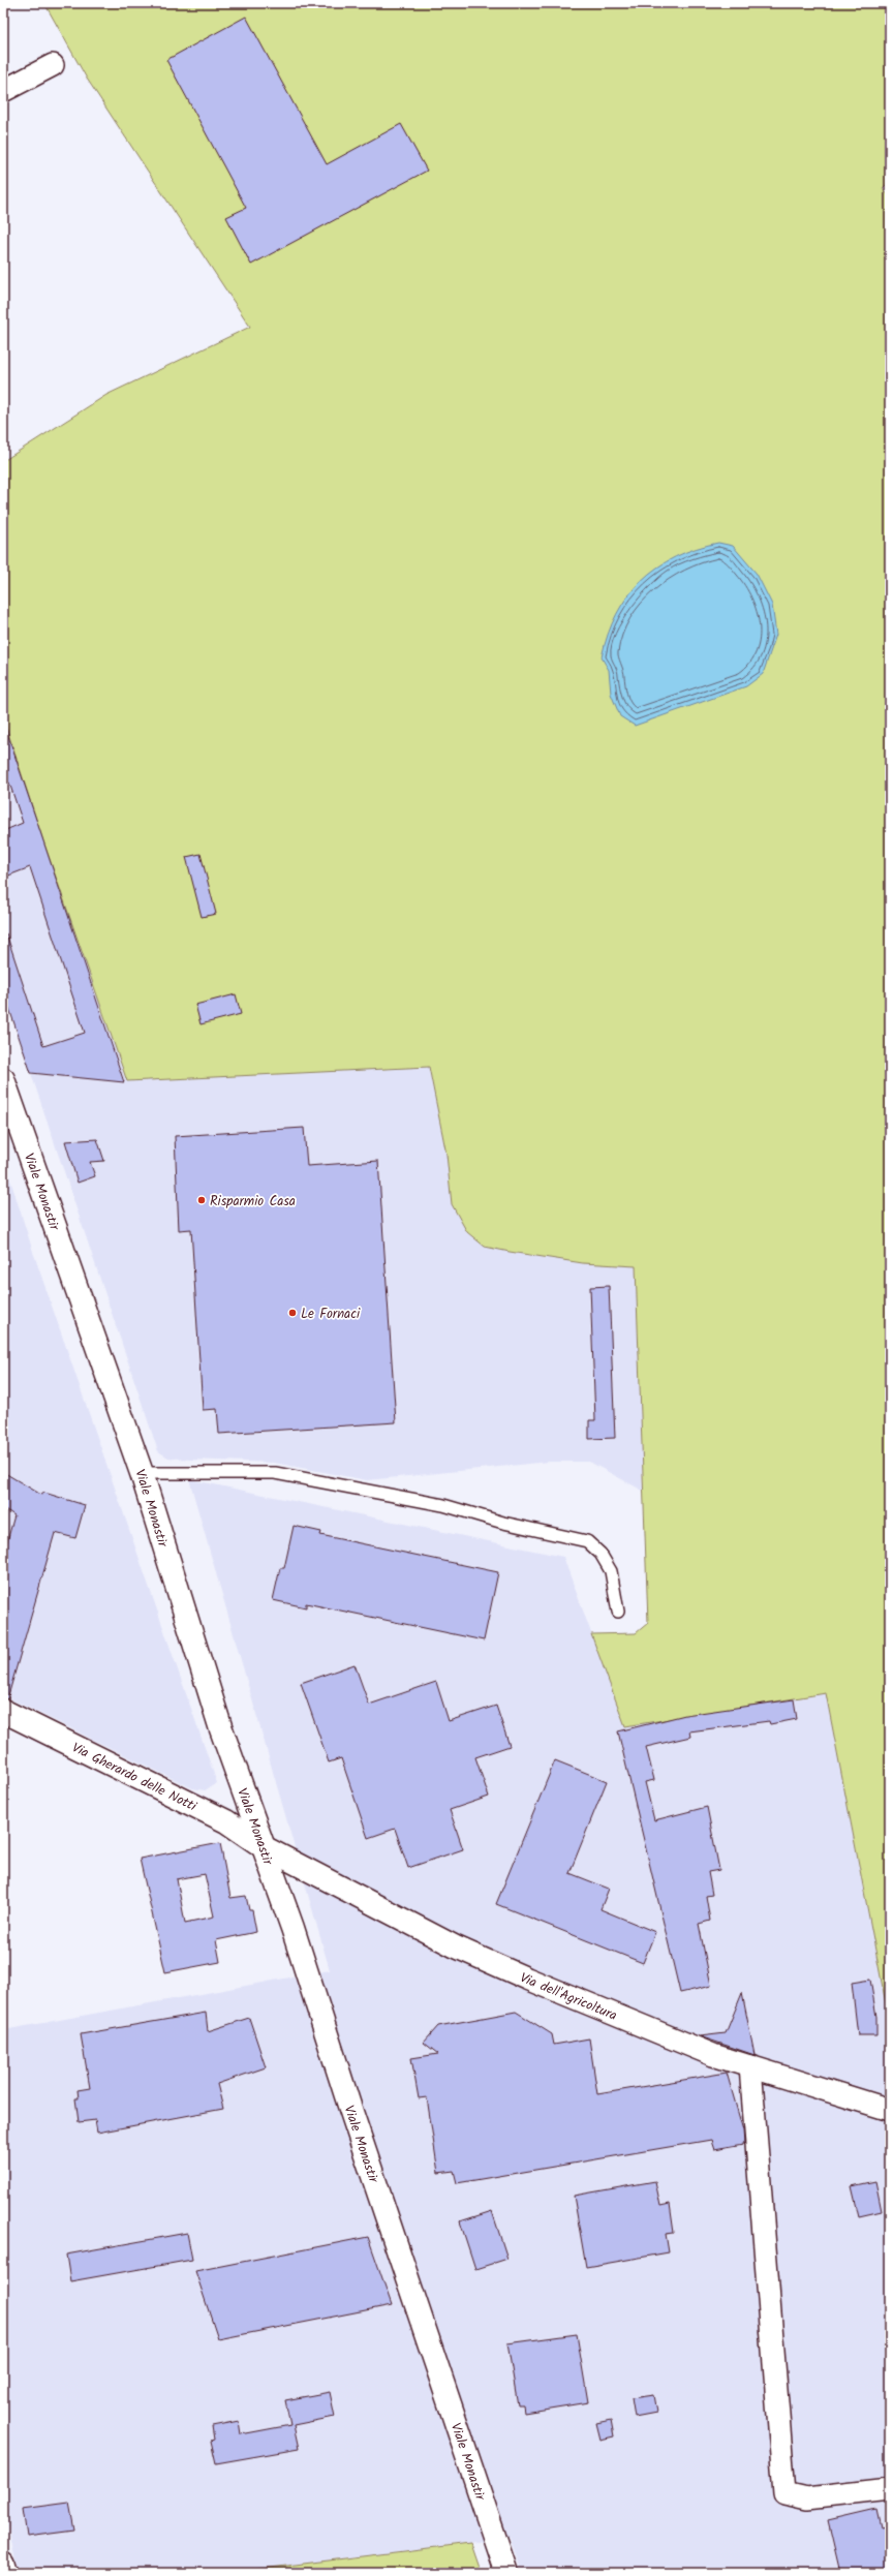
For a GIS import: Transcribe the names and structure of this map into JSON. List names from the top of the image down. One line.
{"streets":{"main road":["Viale Monastir","Via Gherardo delle Notti"],"street":["Via dell'Agricoltura"]},"crossings":[["Viale Monastir","Via Gherardo delle Notti"],["Viale Monastir","Via dell'Agricoltura"],["Via Gherardo delle Notti","Via dell'Agricoltura"]],"places":["Risparmio Casa","Le Fornaci"]}
